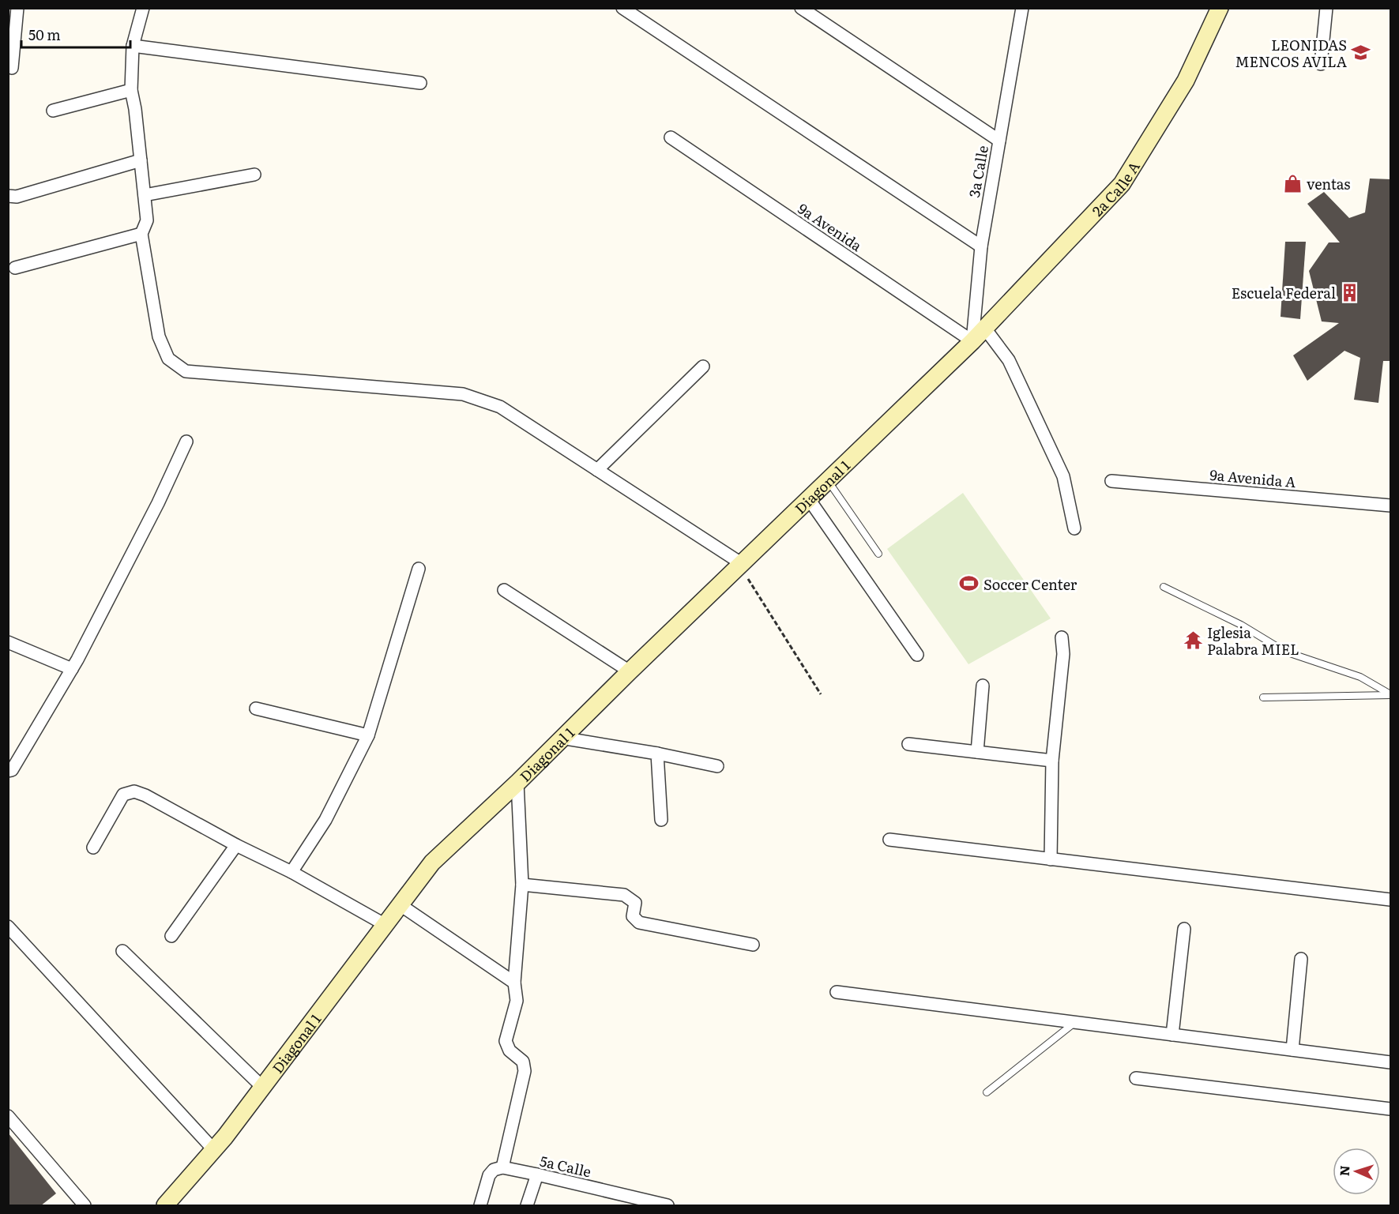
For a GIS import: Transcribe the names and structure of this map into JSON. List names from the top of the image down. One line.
{"streets":{"street":["3a Calle","2a Calle A","9a Avenida","9a Avenida A","Diagonal 1","5a Calle"]},"crossings":[["3a Calle","2a Calle A"],["3a Calle","9a Avenida"],["3a Calle","Diagonal 1"],["2a Calle A","9a Avenida"],["2a Calle A","Diagonal 1"],["9a Avenida","Diagonal 1"]],"places":{"school or university":["LEONIDAS MENCOS AVILA"],"shop":["ventas"],"building":["Escuela Federal"],"sports":["Soccer Center"],"temple":["Iglesia Palabra MIEL"]},"scale_bar":"50 m","north":"left"}
